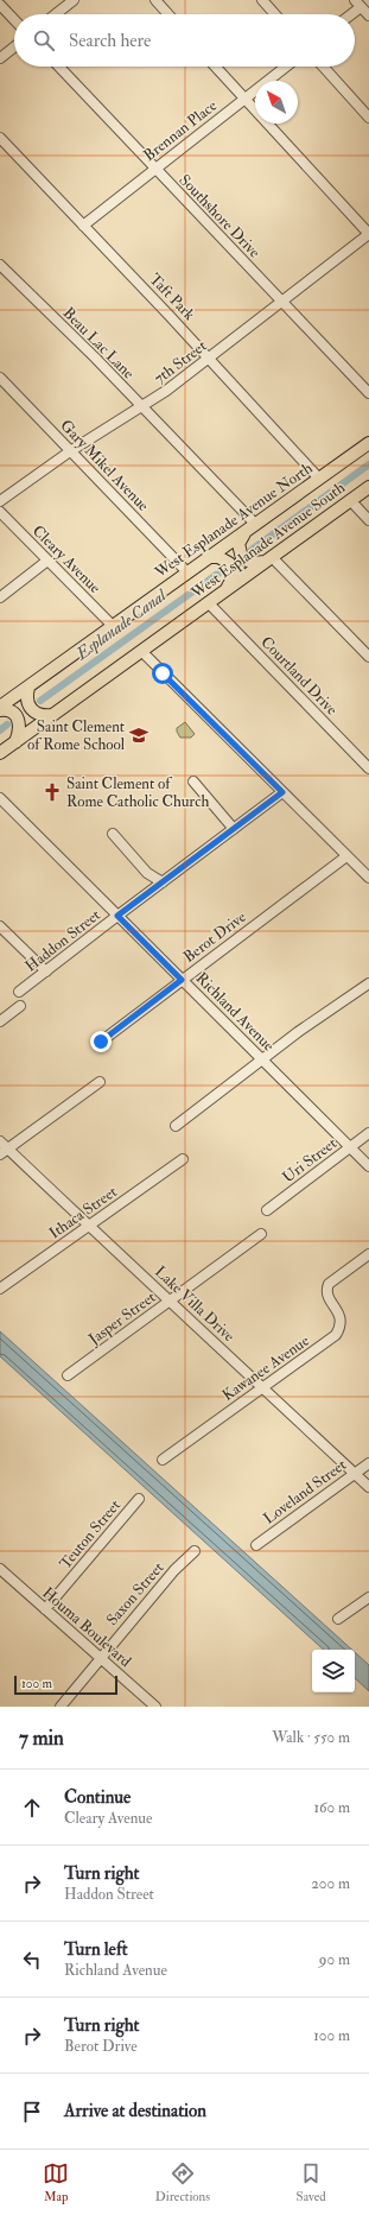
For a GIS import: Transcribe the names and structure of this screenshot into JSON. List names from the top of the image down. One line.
{"streets":{"main road":["West Esplanade Avenue North","West Esplanade Avenue South"],"street":["Brennan Place","Southshore Drive","Taft Park","Beau Lac Lane","7th Street","Gary Mikel Avenue","Cleary Avenue","Courtland Drive","Berot Drive","Haddon Street","Richland Avenue","Uri Street","Ithaca Street","Lake Villa Drive","Jasper Street","Kawanee Avenue","Loveland Street","Teuton Street","Saxon Street","Houma Boulevard"]},"crossings":[["Brennan Place","Southshore Drive"],["Brennan Place","Taft Park"],["Southshore Drive","7th Street"],["Taft Park","7th Street"],["Taft Park","West Esplanade Avenue North"],["Beau Lac Lane","7th Street"],["Beau Lac Lane","West Esplanade Avenue North"],["7th Street","Gary Mikel Avenue"],["Gary Mikel Avenue","West Esplanade Avenue North"],["West Esplanade Avenue North","Cleary Avenue"],["West Esplanade Avenue South","Courtland Drive"],["Berot Drive","Richland Avenue"],["Haddon Street","Richland Avenue"],["Richland Avenue","Uri Street"],["Ithaca Street","Lake Villa Drive"],["Lake Villa Drive","Jasper Street"],["Lake Villa Drive","Kawanee Avenue"],["Lake Villa Drive","Loveland Street"],["Teuton Street","Houma Boulevard"],["Saxon Street","Houma Boulevard"]],"water":["Esplanade Canal"],"places":{"school or university":["Saint Clement of Rome School"],"church":["Saint Clement of Rome Catholic Church"]},"scale_bar":"100 m","north":"top left","page":{"search":"Search here","scale":"100 m","heading":["7 min","Walk · 550 m"],"list":[["Continue","Cleary Avenue","160 m"],["Turn right","Haddon Street","200 m"],["Turn left","Richland Avenue","90 m"],["Turn right","Berot Drive","100 m"],"Arrive at destination"],"nav":["Map","Directions","Saved"]}}
